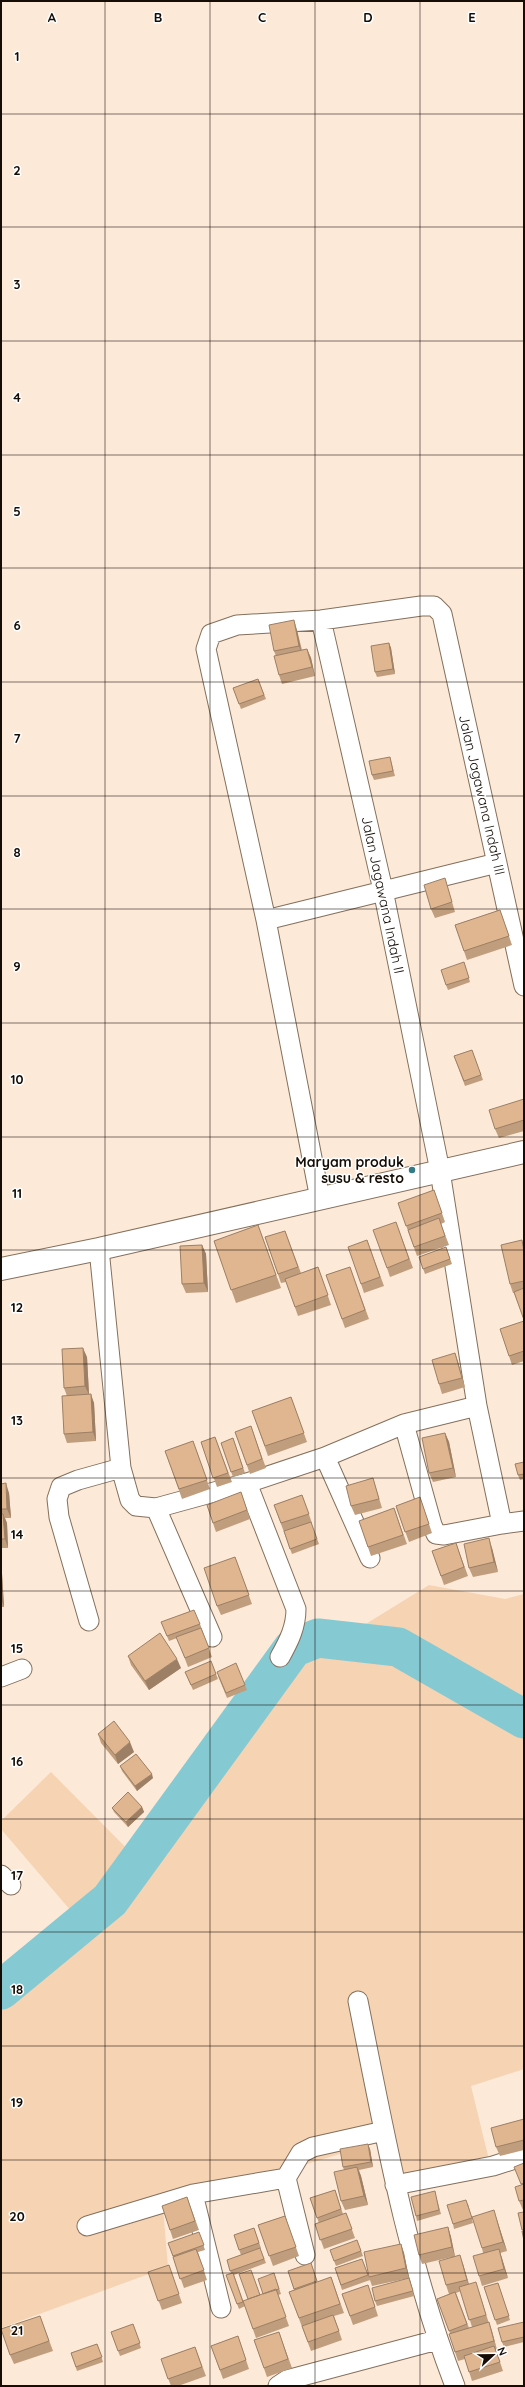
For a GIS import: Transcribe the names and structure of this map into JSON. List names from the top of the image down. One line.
{"streets":{"street":["Jalan Jagawana Indah III","Jalan Jagawana Indah II"]},"crossings":[["Jalan Jagawana Indah III","Jalan Jagawana Indah II"]],"places":["Maryam produk susu & resto"],"north":"right","grid":{"columns":["A","B","C","D","E"],"rows":["1","2","3","4","5","6","7","8","9","10","11","12","13","14","15","16","17","18","19","20","21"]}}
